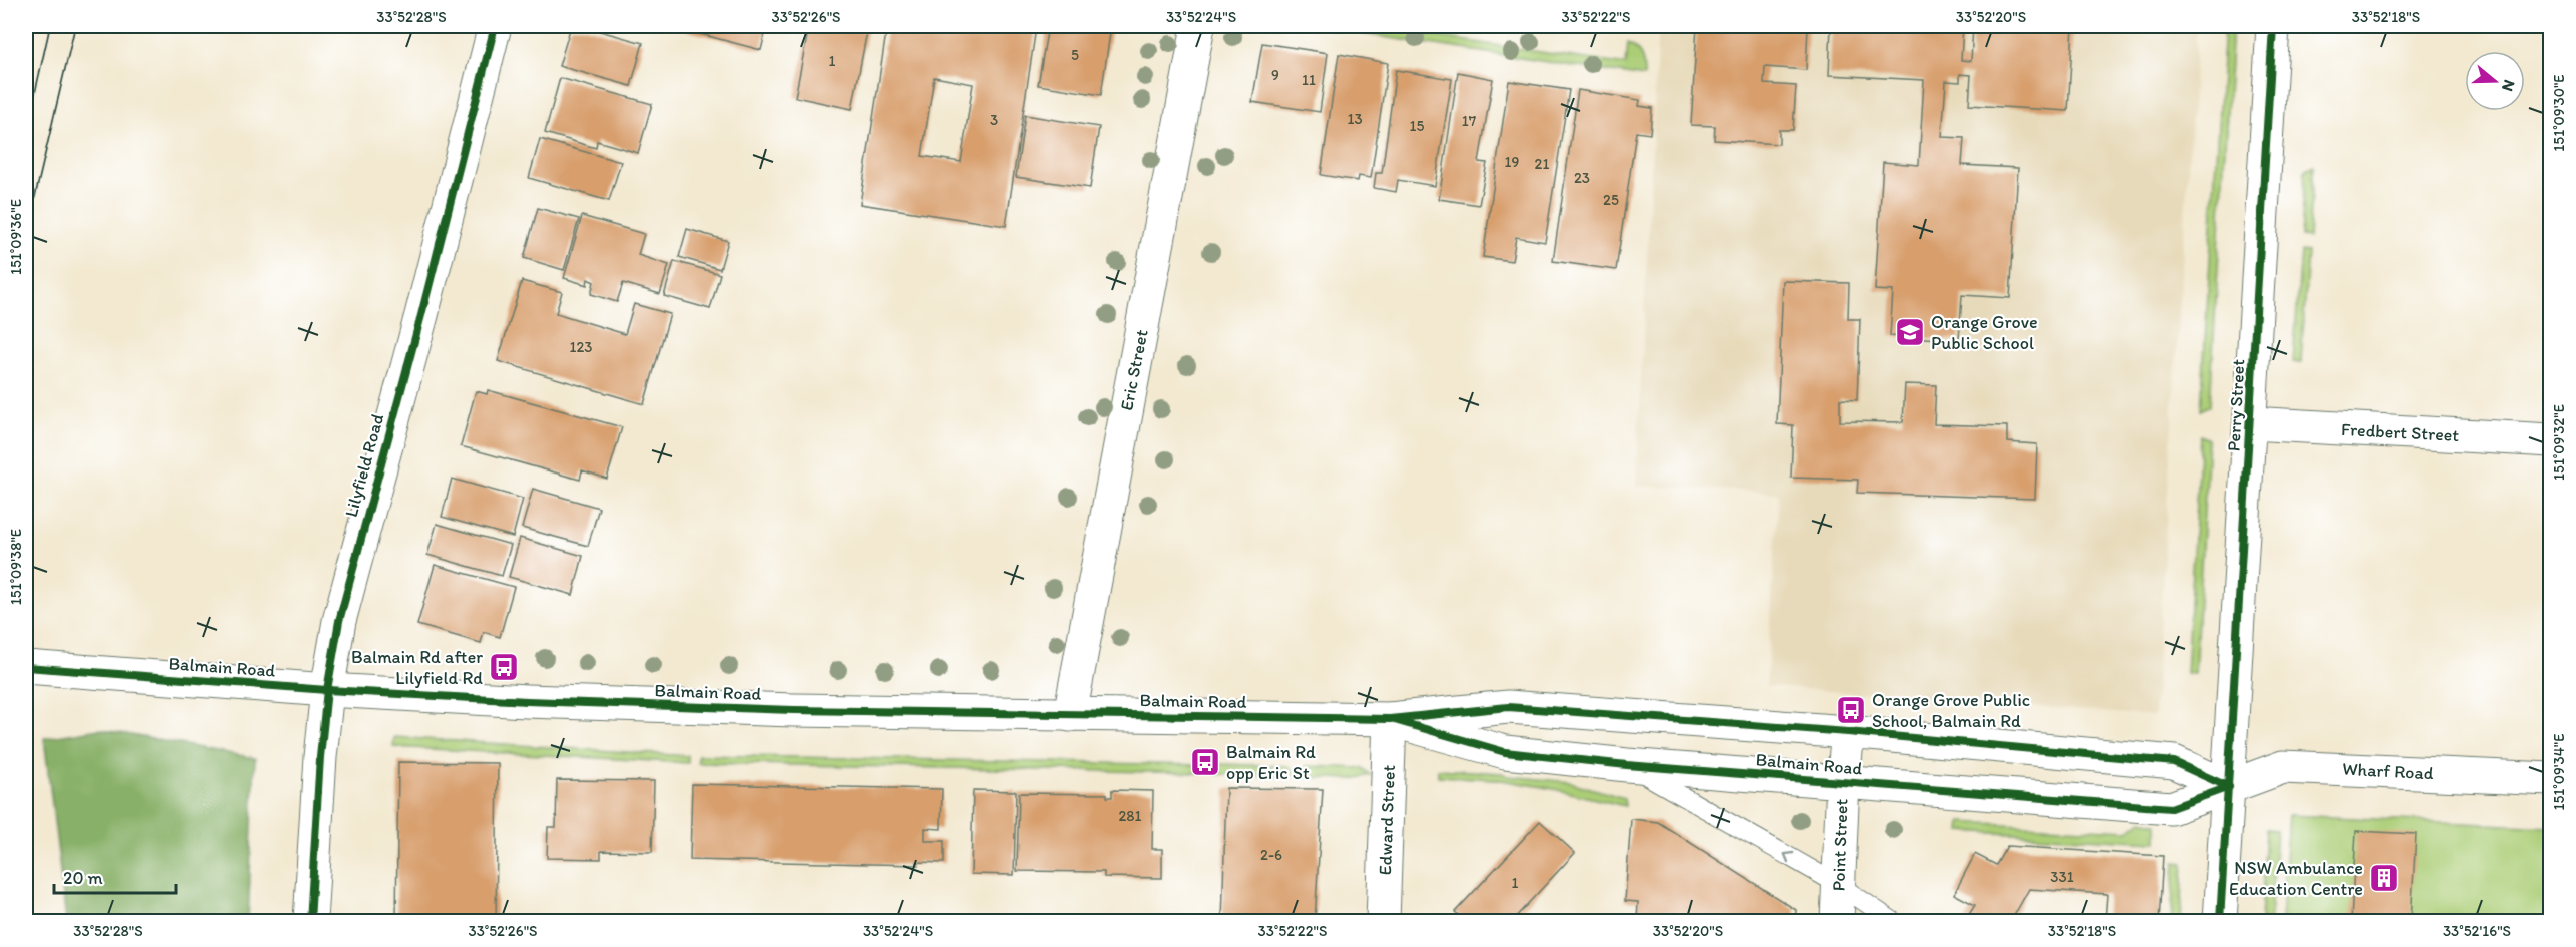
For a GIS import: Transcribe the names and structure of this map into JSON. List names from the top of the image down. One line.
{"streets":{"main road":["Eric Street","Perry Street","Fredbert Street","Lilyfield Road","Balmain Road","Wharf Road","Edward Street","Point Street"]},"crossings":[["Eric Street","Balmain Road"],["Perry Street","Fredbert Street"],["Perry Street","Balmain Road"],["Perry Street","Wharf Road"],["Lilyfield Road","Balmain Road"],["Balmain Road","Wharf Road"],["Balmain Road","Edward Street"],["Balmain Road","Point Street"]],"places":{"school or university":["Orange Grove Public School"],"bus stop":["Balmain Rd after Lilyfield Rd","Orange Grove Public School, Balmain Rd","Balmain Rd opp Eric St"],"building":["NSW Ambulance Education Centre"]},"house_numbers":["5","1","9","11","13","3","17","15","19","21","23","25","123","281","2-6","331","1"],"scale_bar":"20 m","north":"right","coordinates":["33°52'28\"S","33°52'26\"S","33°52'24\"S","33°52'22\"S","33°52'20\"S","33°52'18\"S","151°09'30\"E","151°09'36\"E","151°09'32\"E","151°09'38\"E","151°09'34\"E","33°52'16\"S"]}
